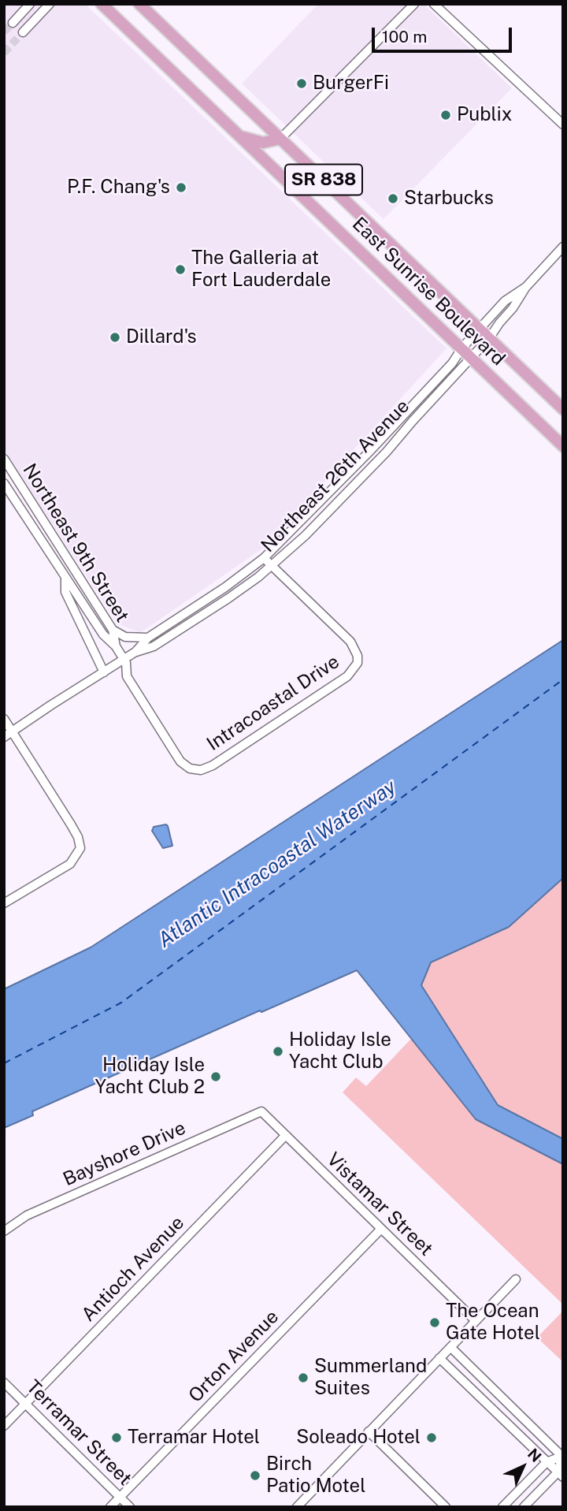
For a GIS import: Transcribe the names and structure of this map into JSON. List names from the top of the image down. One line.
{"streets":{"main road":["SR 838","East Sunrise Boulevard"],"street":["Northeast 26th Avenue","Northeast 9th Street","Intracoastal Drive","Bayshore Drive","Vistamar Street","Antioch Avenue","Orton Avenue","Terramar Street"]},"crossings":[["East Sunrise Boulevard","Northeast 26th Avenue"],["Northeast 26th Avenue","Northeast 9th Street"],["Northeast 26th Avenue","Intracoastal Drive"],["Northeast 9th Street","Intracoastal Drive"],["Bayshore Drive","Vistamar Street"],["Vistamar Street","Antioch Avenue"],["Vistamar Street","Orton Avenue"],["Antioch Avenue","Terramar Street"],["Orton Avenue","Terramar Street"]],"water":["Atlantic Intracoastal Waterway"],"places":["BurgerFi","Publix","P.F. Chang's","Starbucks","The Galleria at Fort Lauderdale","Dillard's","Holiday Isle Yacht Club","Holiday Isle Yacht Club 2","The Ocean Gate Hotel","Summerland Suites","Terramar Hotel","Soleado Hotel","Birch Patio Motel"],"scale_bar":"100 m","north":"top right"}
